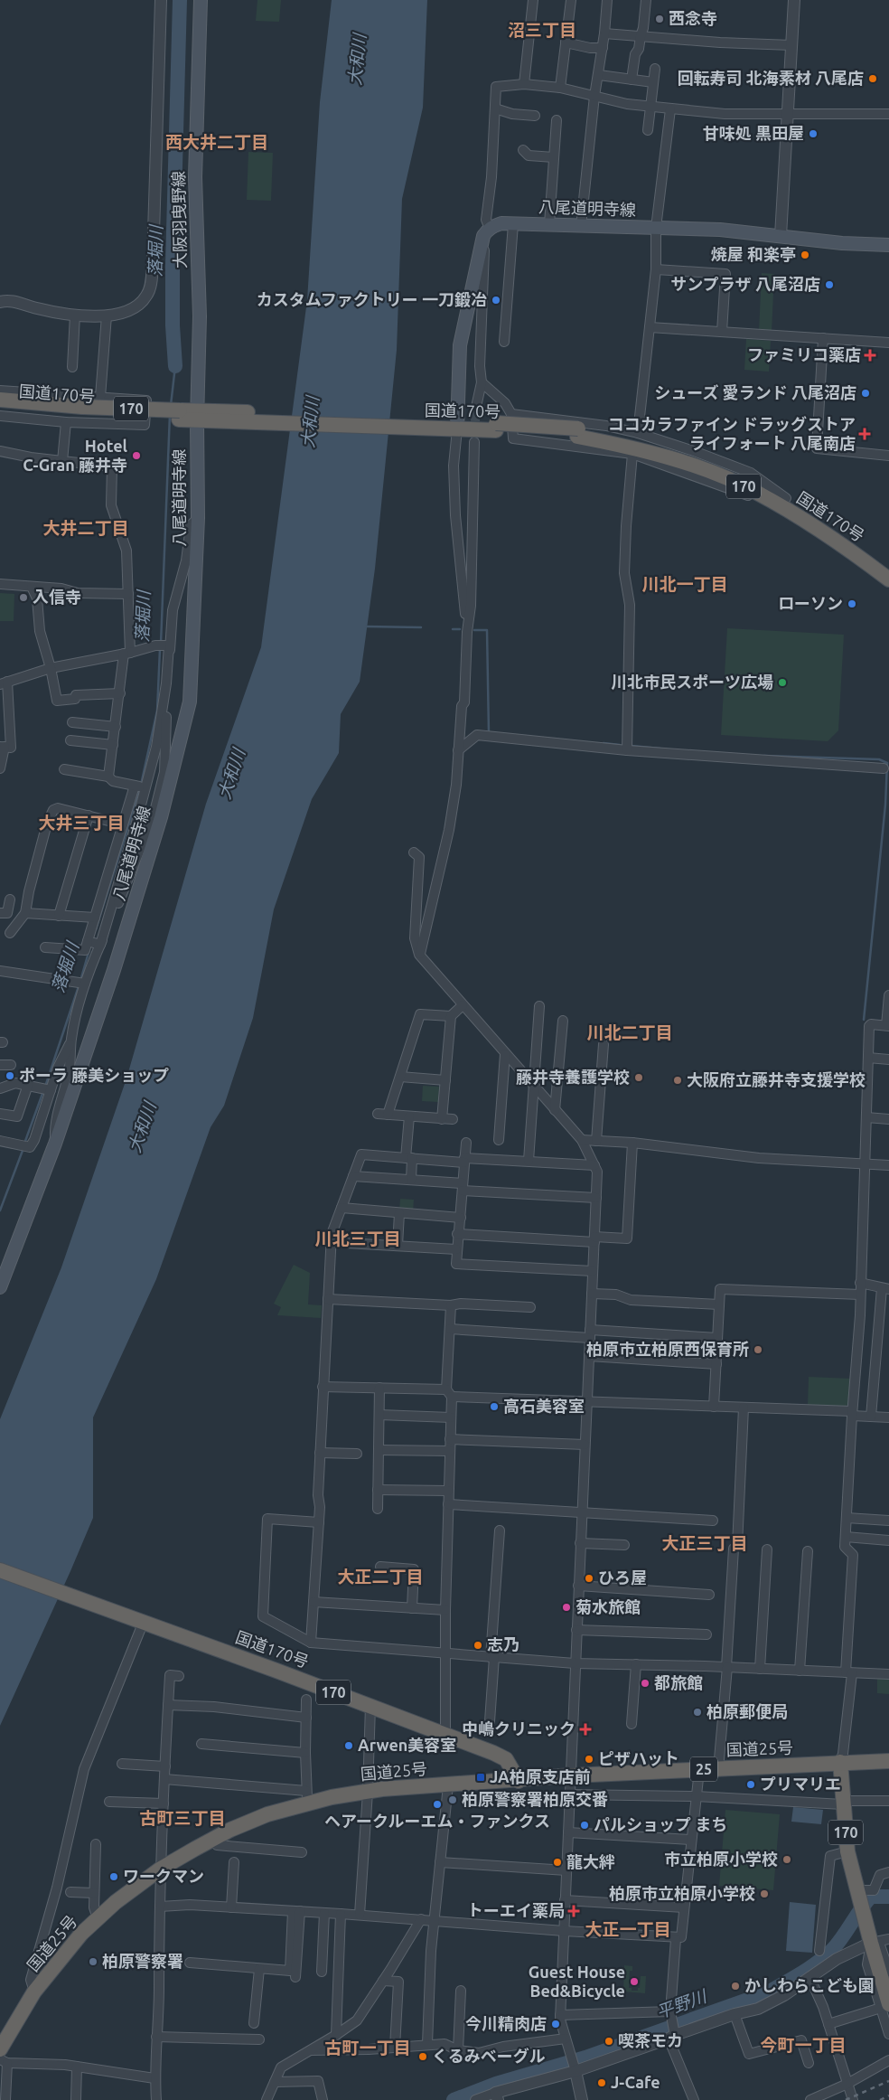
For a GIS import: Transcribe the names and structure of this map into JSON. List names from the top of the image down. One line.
{"streets":{"highway":["国道170号","170","国道25号","25"],"main road":["八尾道明寺線","大阪羽曳野線"]},"crossings":[["八尾道明寺線","大阪羽曳野線"],["八尾道明寺線","国道170号"],["大阪羽曳野線","国道170号"],["国道170号","国道25号"],["170","国道25号"]],"districts":["沼三丁目","西大井二丁目","大井二丁目","川北一丁目","大井三丁目","川北二丁目","川北三丁目","大正三丁目","大正二丁目","古町三丁目","大正一丁目","今町一丁目","古町一丁目"],"water":["大和川","落堀川","平野川"],"places":{"other":["西念寺","回転寿司 北海素材 八尾店","甘味処 黒田屋","焼屋 和楽亭","サンプラザ 八尾沼店","カスタムファクトリー 一刀鍛冶","シューズ 愛ランド 八尾沼店","Hotel C-Gran 藤井寺","入信寺","ローソン","川北市民スポーツ広場","ポーラ 藤美ショップ","藤井寺養護学校","大阪府立藤井寺支援学校","柏原市立柏原西保育所","高石美容室","ひろ屋","菊水旅館","志乃","都旅館","柏原郵便局","Arwen美容室","ピザハット","プリマリエ","柏原警察署柏原交番","ヘアークルーエム・ファンクス","パルショップ まち","市立柏原小学校","龍大絆","ワークマン","柏原市立柏原小学校","柏原警察署","Guest House Bed&Bicycle","かしわらこども園","今川精肉店","喫茶モカ","くるみベーグル","J-Cafe"],"health":["ファミリコ薬店","ココカラファイン ドラッグストア ライフォート 八尾南店","中嶋クリニック","トーエイ薬局"],"transit":["JA柏原支店前"]}}
